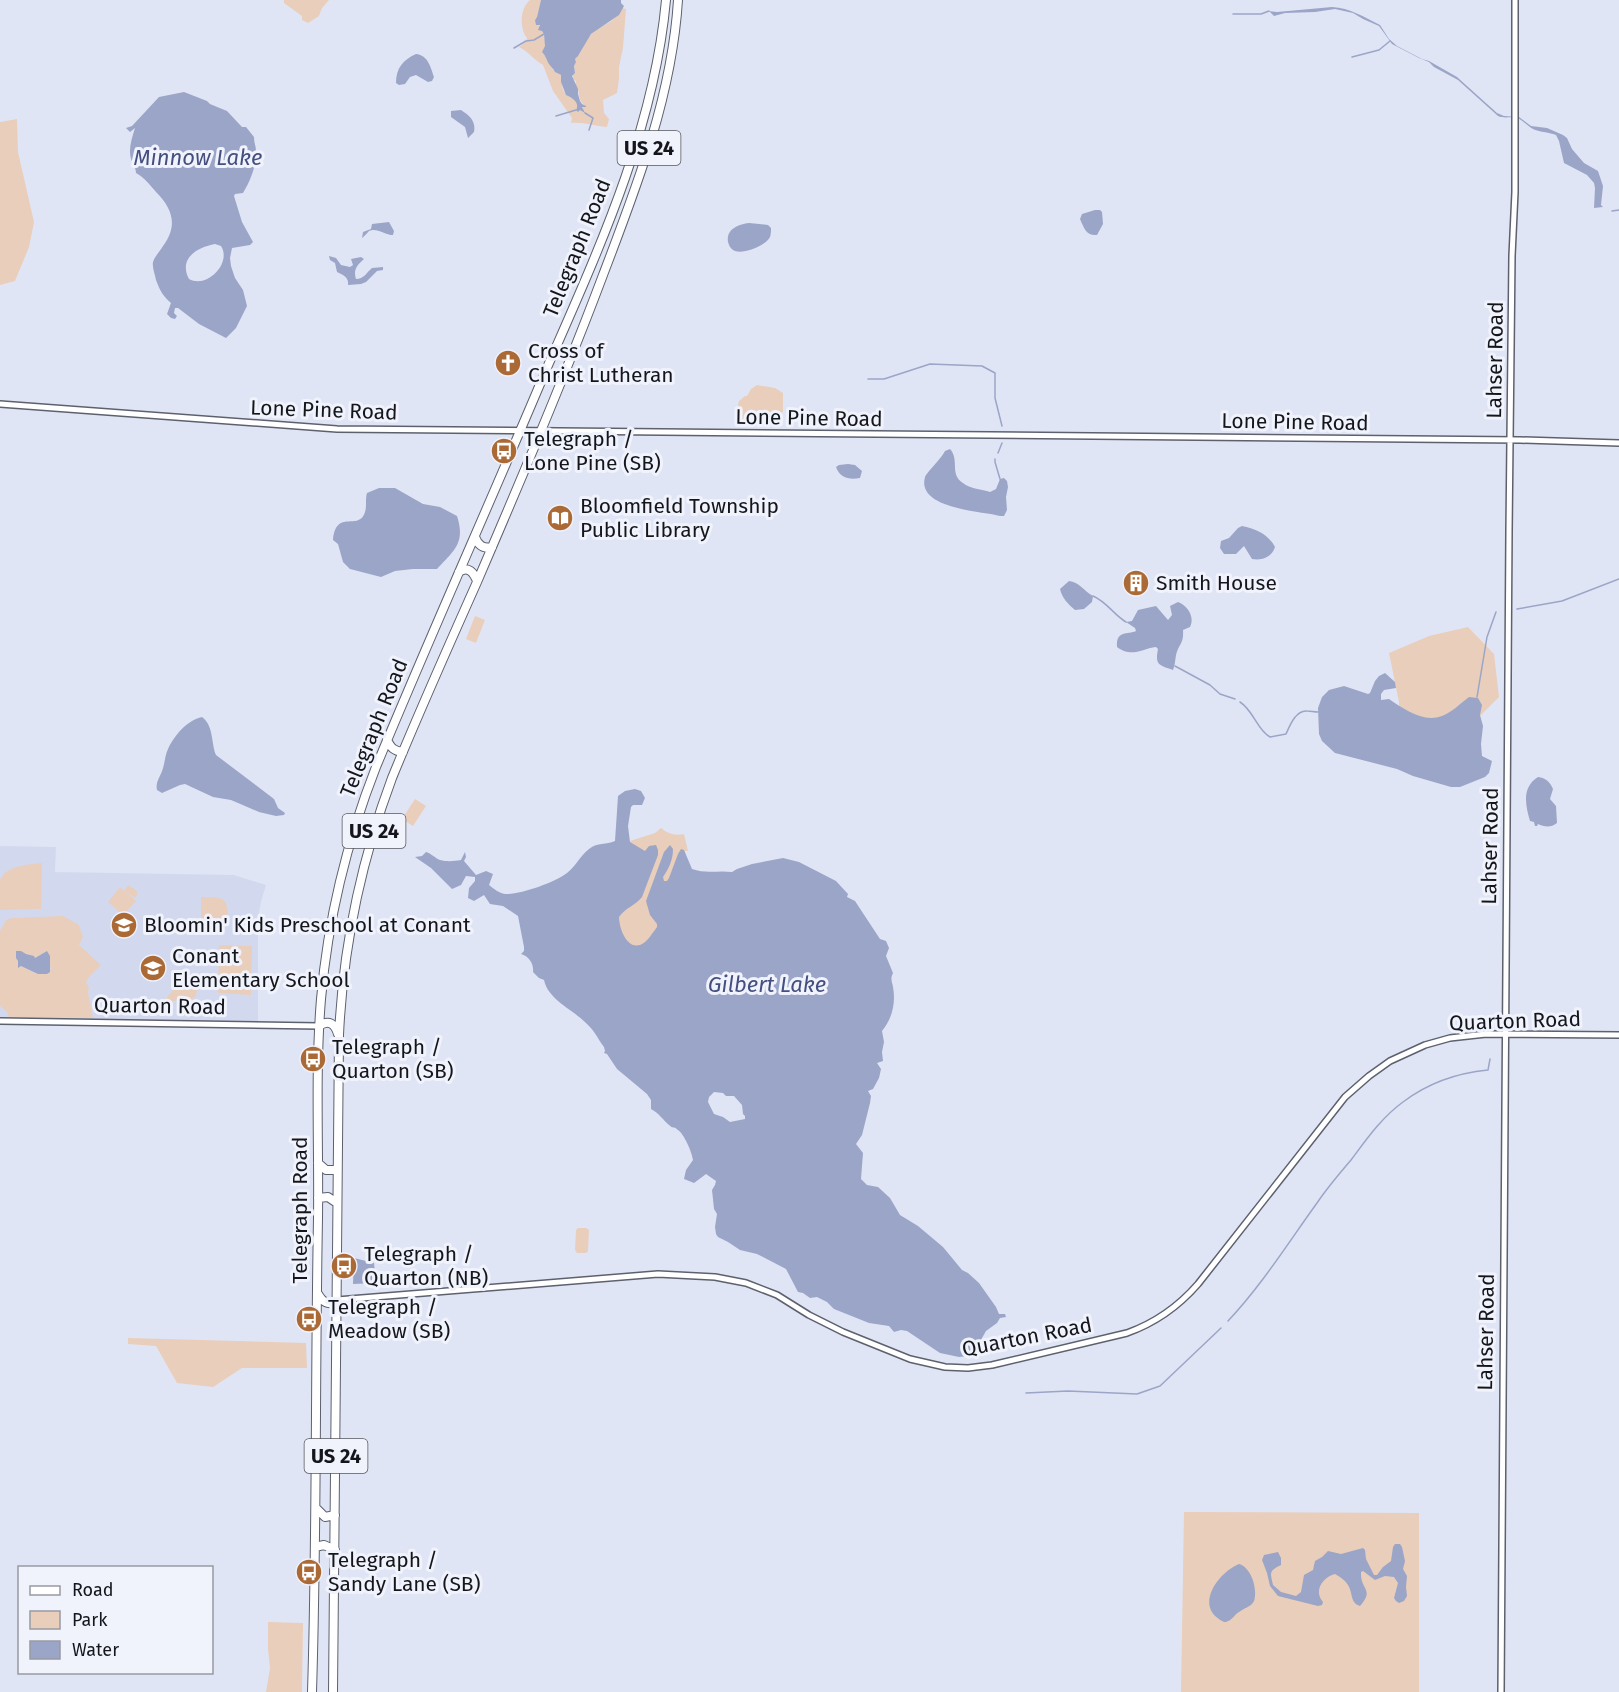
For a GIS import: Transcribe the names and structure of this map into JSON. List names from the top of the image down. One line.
{"streets":{"highway":["US 24","Telegraph Road"],"street":["Lahser Road","Lone Pine Road","Quarton Road"]},"crossings":[["Telegraph Road","Lone Pine Road"],["Telegraph Road","Quarton Road"],["Lahser Road","Lone Pine Road"],["Lahser Road","Quarton Road"]],"water":["Minnow Lake","Gilbert Lake"],"places":{"church":["Cross of Christ Lutheran"],"bus stop":["Telegraph / Lone Pine (SB)","Telegraph / Quarton (SB)","Telegraph / Quarton (NB)","Telegraph / Meadow (SB)","Telegraph / Sandy Lane (SB)"],"library":["Bloomfield Township Public Library"],"building":["Smith House"],"school or university":["Bloomin' Kids Preschool at Conant","Conant Elementary School"]},"legend":["Road","Park","Water"]}
